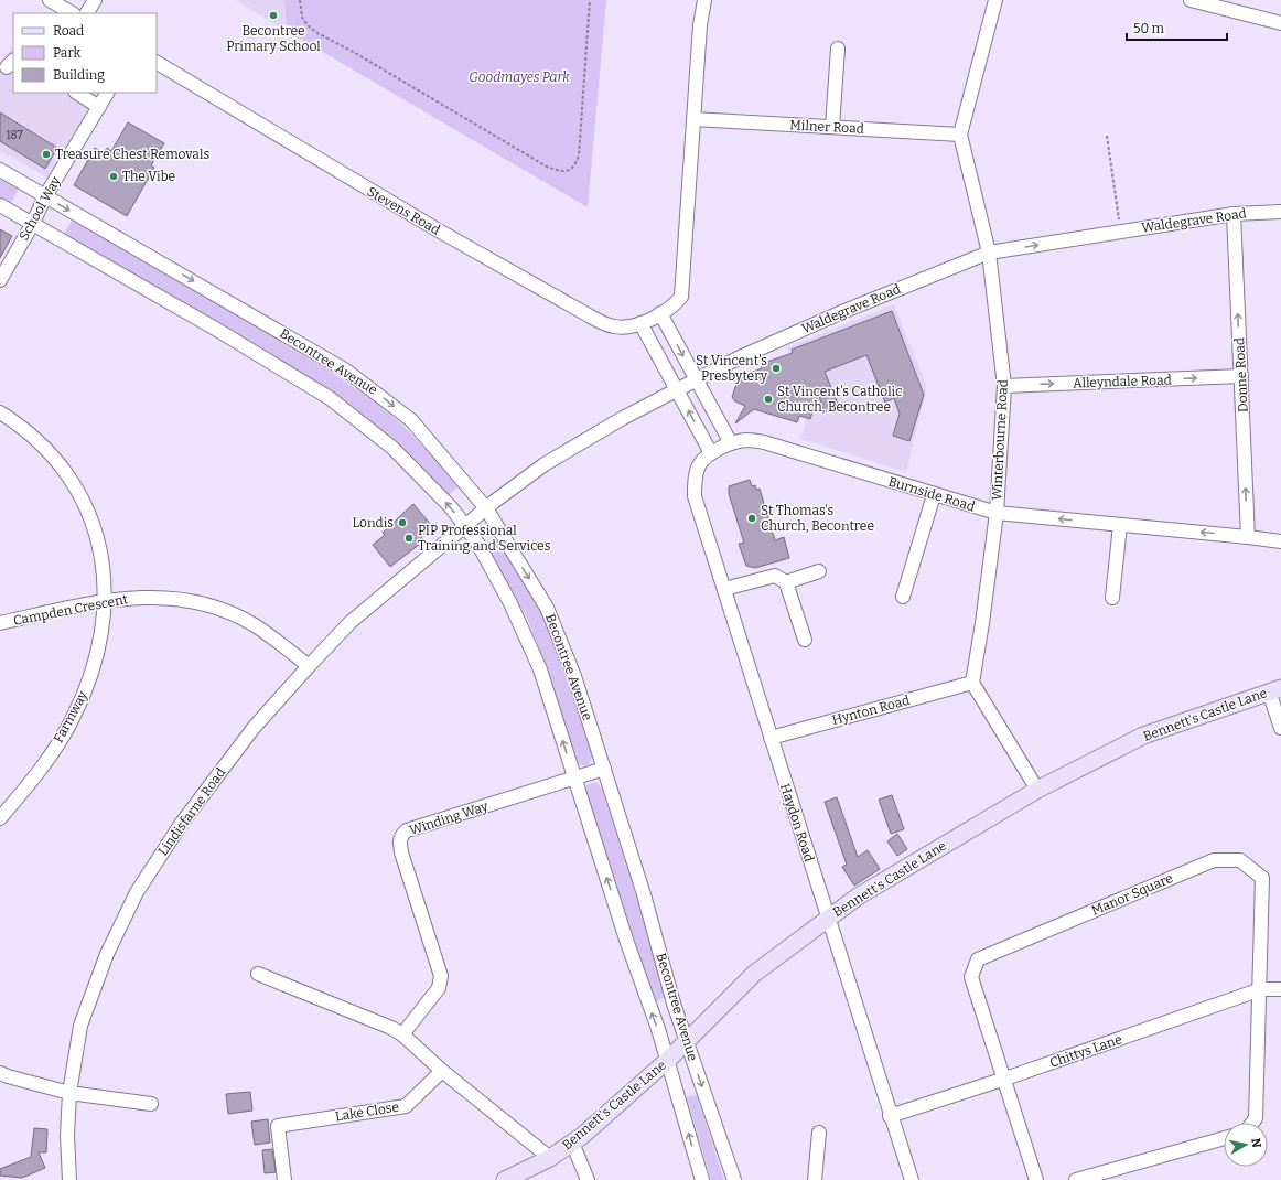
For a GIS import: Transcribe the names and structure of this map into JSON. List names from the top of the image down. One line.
{"streets":{"main road":["Bennett's Castle Lane"],"street":["Milner Road","School Way","Stevens Road","Waldegrave Road","Becontree Avenue","Donne Road","Alleyndale Road","Winterbourne Road","Burnside Road","Campden Crescent","Hynton Road","Farmway","Lindisfarne Road","Winding Way","Haydon Road","Manor Square","Chittys Lane","Lake Close"]},"crossings":[["Milner Road","Stevens Road"],["Milner Road","Winterbourne Road"],["School Way","Becontree Avenue"],["Waldegrave Road","Becontree Avenue"],["Waldegrave Road","Donne Road"],["Waldegrave Road","Winterbourne Road"],["Waldegrave Road","Lindisfarne Road"],["Becontree Avenue","Bennett's Castle Lane"],["Becontree Avenue","Lindisfarne Road"],["Becontree Avenue","Winding Way"],["Donne Road","Alleyndale Road"],["Donne Road","Burnside Road"],["Alleyndale Road","Winterbourne Road"],["Winterbourne Road","Burnside Road"],["Winterbourne Road","Hynton Road"],["Burnside Road","Haydon Road"],["Campden Crescent","Farmway"],["Campden Crescent","Lindisfarne Road"],["Hynton Road","Haydon Road"],["Bennett's Castle Lane","Haydon Road"],["Haydon Road","Chittys Lane"],["Manor Square","Chittys Lane"]],"one_way":["Donne Road","Alleyndale Road","Burnside Road"],"parks":["Goodmayes Park"],"places":["Becontree Primary School","Treasure Chest Removals","The Vibe","St Vincent's Presbytery","St Vincent's Catholic Church, Becontree","St Thomas's Church, Becontree","Londis","PIP Professional Training and Services"],"house_numbers":["187"],"legend":["Road","Park","Building"],"scale_bar":"50 m","north":"right"}
